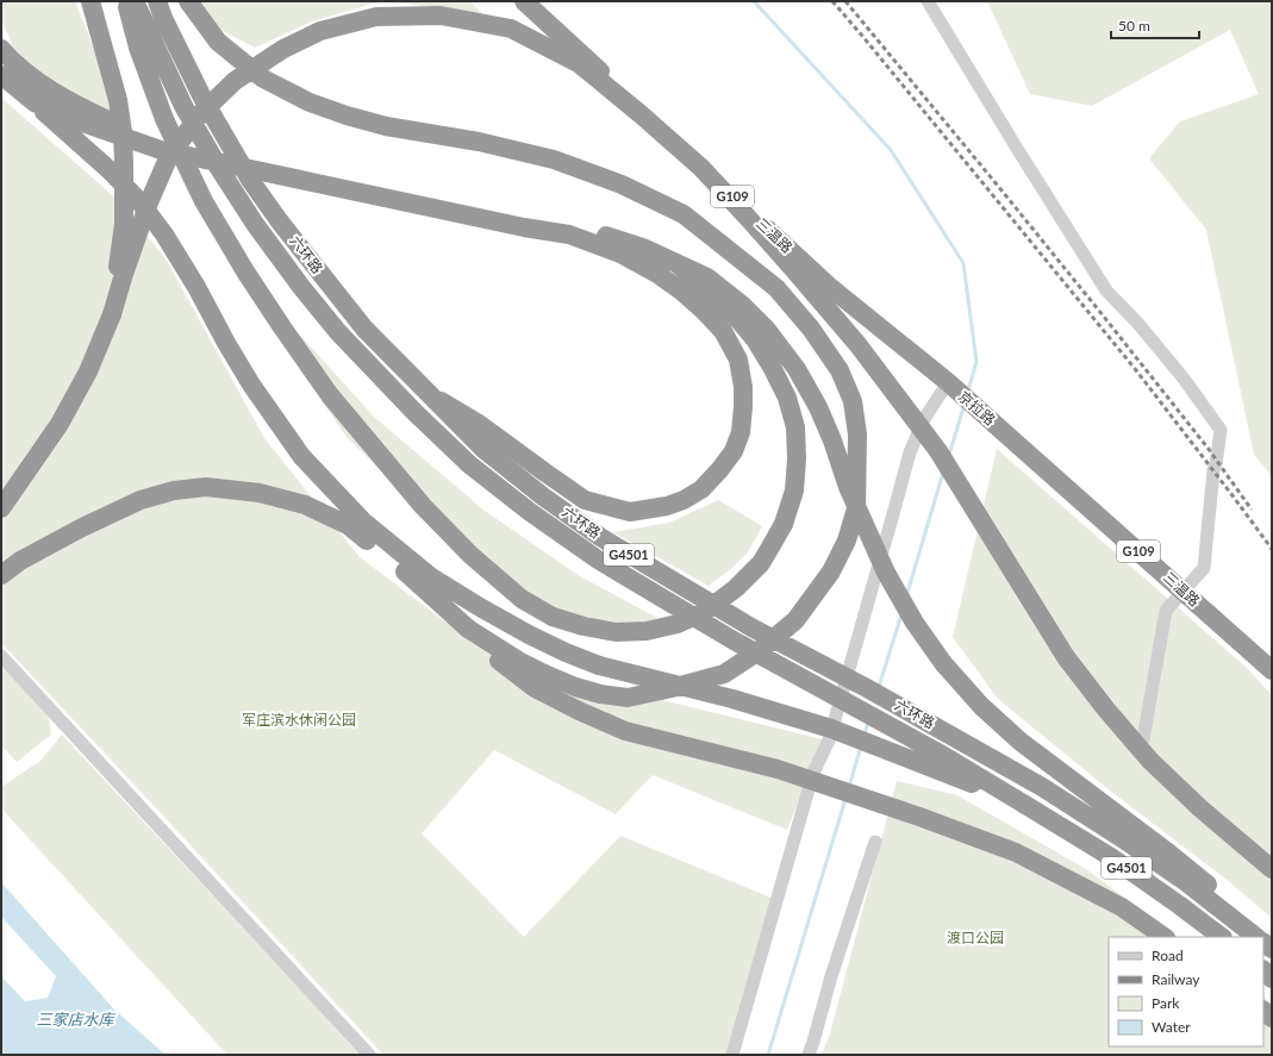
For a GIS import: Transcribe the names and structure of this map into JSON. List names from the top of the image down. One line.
{"streets":{"highway":["G109","三温路","六环路","京拉路","G4501"]},"crossings":[["三温路","京拉路"]],"water":["三家店水库"],"parks":["军庄滨水休闲公园","渡口公园"],"legend":["Road","Railway","Park","Water"],"scale_bar":"50 m"}
